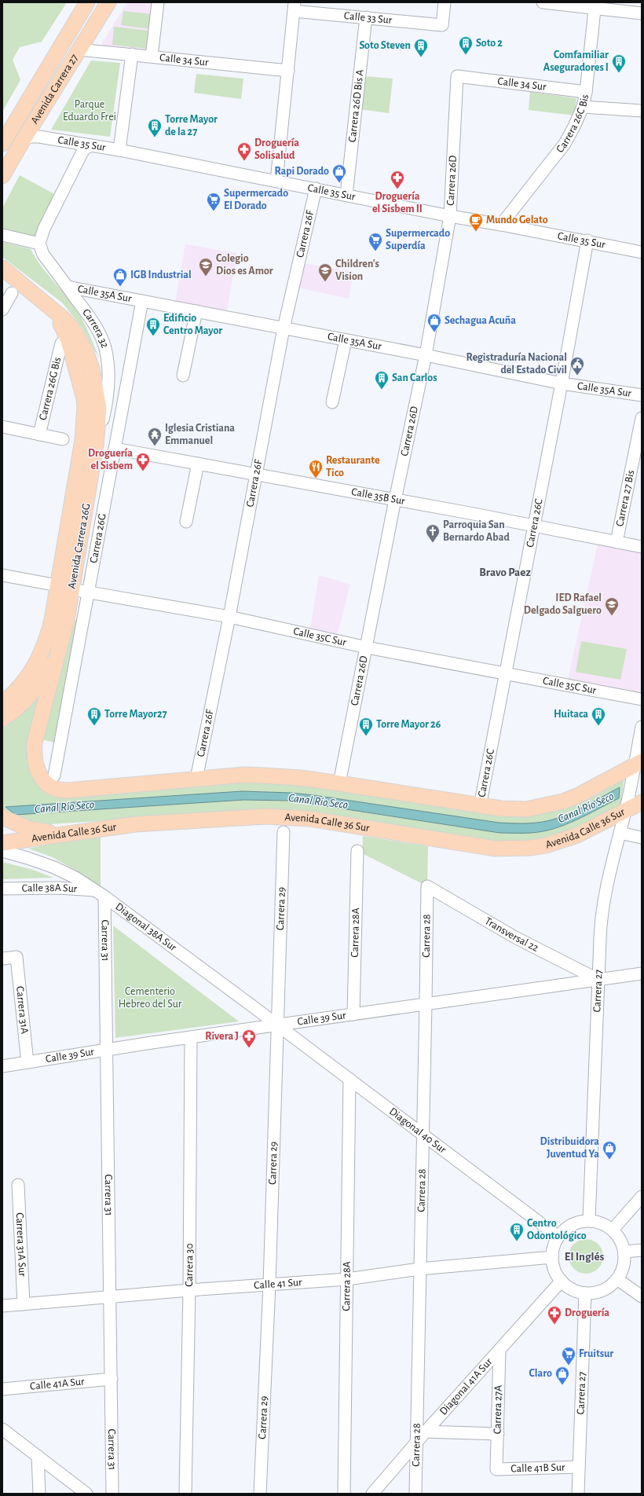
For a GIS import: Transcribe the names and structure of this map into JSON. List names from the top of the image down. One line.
{"streets":{"main road":["Avenida Carrera 27","Avenida Carrera 26G","Avenida Calle 36 Sur"],"street":["Calle 33 Sur","Calle 34 Sur","Carrera 26D Bis A","Carrera 26C Bis","Calle 35 Sur","Carrera 26D","Carrera 26F","Calle 35A Sur","Carrera 32","Carrera 26G Bis","Calle 35B Sur","Carrera 27 Bis","Carrera 26C","Carrera 26G","Calle 35C Sur","Calle 38A Sur","Carrera 29","Diagonal 38A Sur","Carrera 28A","Transversal 22","Carrera 28","Carrera 31","Carrera 27","Carrera 31A","Calle 39 Sur","Diagonal 40 Sur","Carrera 31A Sur","Carrera 30","Calle 41 Sur","Calle 41A Sur","Diagonal 41A Sur","Carrera 27A","Calle 41B Sur"]},"crossings":[["Calle 33 Sur","Carrera 26D Bis A"],["Calle 34 Sur","Avenida Carrera 27"],["Calle 34 Sur","Carrera 26C Bis"],["Calle 34 Sur","Carrera 26D"],["Avenida Carrera 27","Calle 35 Sur"],["Carrera 26D Bis A","Calle 35 Sur"],["Carrera 26C Bis","Calle 35 Sur"],["Calle 35 Sur","Carrera 26D"],["Calle 35 Sur","Carrera 26F"],["Calle 35 Sur","Carrera 26C"],["Carrera 26D","Calle 35A Sur"],["Carrera 26D","Calle 35B Sur"],["Carrera 26D","Calle 35C Sur"],["Carrera 26F","Calle 35A Sur"],["Carrera 26F","Calle 35B Sur"],["Carrera 26F","Calle 35C Sur"],["Calle 35A Sur","Carrera 32"],["Calle 35A Sur","Carrera 26C"],["Calle 35A Sur","Carrera 26G"],["Carrera 32","Avenida Carrera 26G"],["Calle 35B Sur","Carrera 27 Bis"],["Calle 35B Sur","Carrera 26C"],["Calle 35B Sur","Carrera 26G"],["Carrera 26C","Calle 35C Sur"],["Carrera 26G","Avenida Carrera 26G"],["Carrera 26G","Calle 35C Sur"],["Avenida Carrera 26G","Calle 35C Sur"],["Avenida Calle 36 Sur","Carrera 27"],["Calle 38A Sur","Diagonal 38A Sur"],["Calle 38A Sur","Carrera 31"],["Carrera 29","Diagonal 38A Sur"],["Carrera 29","Calle 39 Sur"],["Carrera 29","Diagonal 40 Sur"],["Carrera 29","Calle 41 Sur"],["Diagonal 38A Sur","Carrera 31"],["Diagonal 38A Sur","Calle 39 Sur"],["Diagonal 38A Sur","Diagonal 40 Sur"],["Carrera 28A","Calle 39 Sur"],["Carrera 28A","Diagonal 40 Sur"],["Carrera 28A","Calle 41 Sur"],["Transversal 22","Carrera 28"],["Transversal 22","Carrera 27"],["Transversal 22","Calle 39 Sur"],["Carrera 28","Calle 39 Sur"],["Carrera 28","Diagonal 40 Sur"],["Carrera 28","Calle 41 Sur"],["Carrera 28","Diagonal 41A Sur"],["Carrera 31","Calle 39 Sur"],["Carrera 31","Calle 41 Sur"],["Carrera 31","Calle 41A Sur"],["Carrera 27","Calle 39 Sur"],["Carrera 27","Diagonal 40 Sur"],["Carrera 27","Calle 41 Sur"],["Carrera 27","Diagonal 41A Sur"],["Carrera 27","Calle 41B Sur"],["Carrera 31A","Calle 39 Sur"],["Calle 39 Sur","Diagonal 40 Sur"],["Calle 39 Sur","Carrera 30"],["Diagonal 40 Sur","Calle 41 Sur"],["Diagonal 40 Sur","Diagonal 41A Sur"],["Carrera 31A Sur","Calle 41 Sur"],["Carrera 30","Calle 41 Sur"],["Calle 41 Sur","Diagonal 41A Sur"],["Diagonal 41A Sur","Carrera 27A"],["Carrera 27A","Calle 41B Sur"]],"districts":["Bravo Paez","El Inglés"],"water":["Canal Río Seco"],"parks":["Parque Eduardo Frei","Cementerio Hebreo del Sur"],"places":{"building":["Soto 2","Soto Steven","Comfamiliar Aseguradores I","Torre Mayor de la 27","Edificio Centro Mayor","San Carlos","Torre Mayor27","Huitaca","Torre Mayor 26","Centro Odontológico"],"pharmacy":["Droguería Solisalud","Droguería el Sisbem II","Droguería el Sisbem","Rivera J","Droguería"],"shop":["Rapi Dorado","IGB Industrial","Sechagua Acuña","Distribuidora Juventud Ya","Claro"],"supermarket":["Supermercado El Dorado","Supermercado Superdía","Fruitsur"],"cafe":["Mundo Gelato"],"school or university":["Colegio Dios es Amor","Children's Vision","IED Rafael Delgado Salguero"],"public building":["Registraduría Nacional del Estado Civil"],"temple":["Iglesia Cristiana Emmanuel"],"restaurant":["Restaurante Tico"],"church":["Parroquia San Bernardo Abad"]}}
